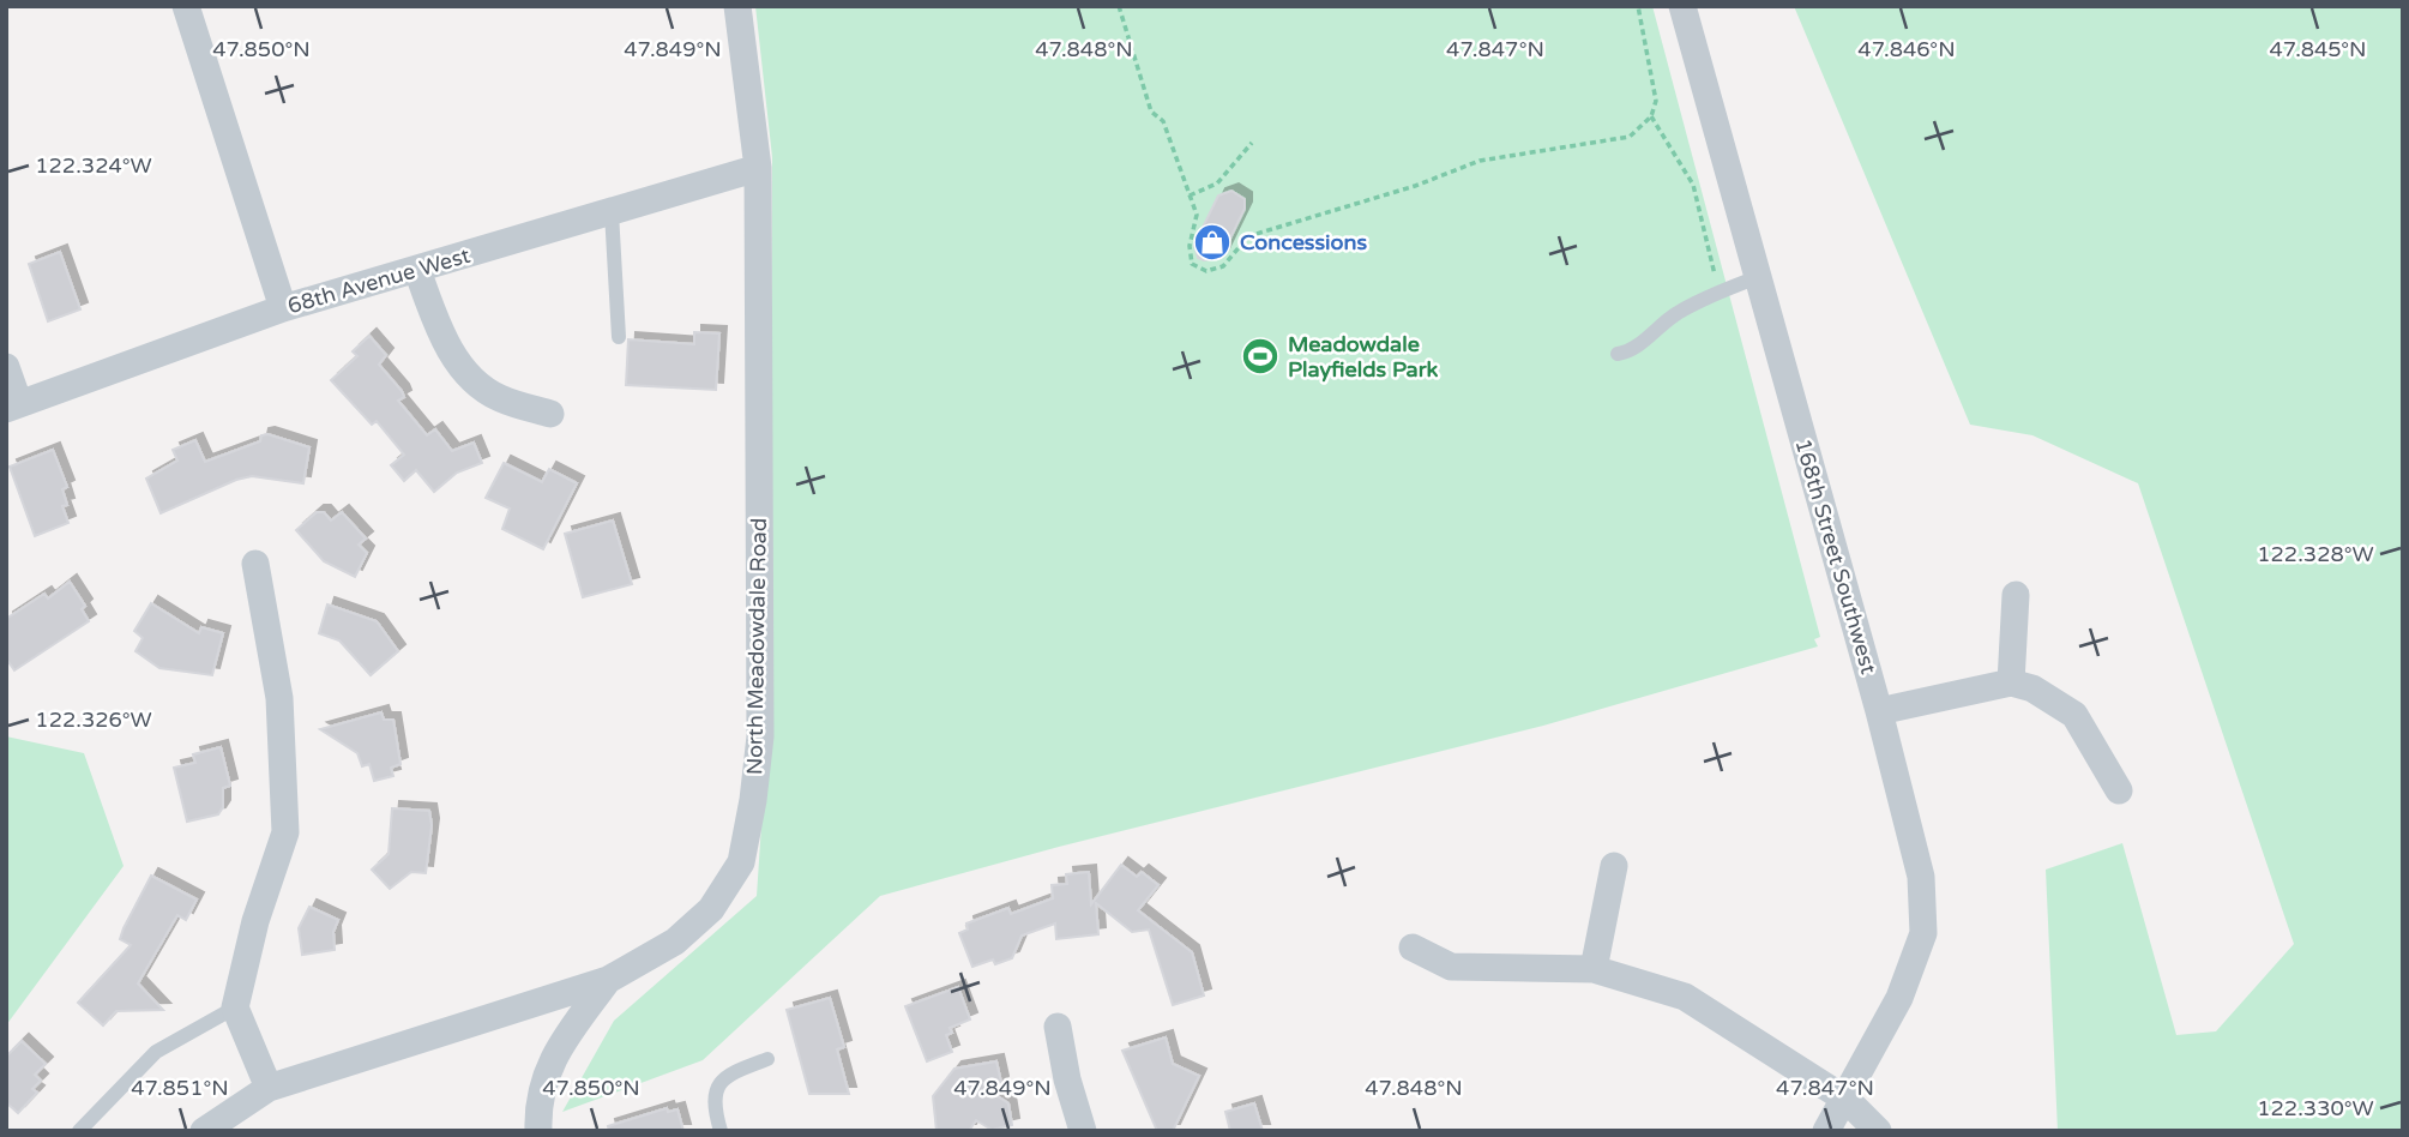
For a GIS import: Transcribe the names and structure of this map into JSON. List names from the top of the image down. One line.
{"streets":{"street":["68th Avenue West","168th Street Southwest","North Meadowdale Road"]},"crossings":[["68th Avenue West","North Meadowdale Road"]],"places":{"shop":["Concessions"],"sports":["Meadowdale Playfields Park"]},"coordinates":["47.850°N","47.849°N","47.848°N","47.847°N","47.846°N","47.845°N","122.324°W","122.328°W","122.326°W","47.851°N","122.330°W"]}
